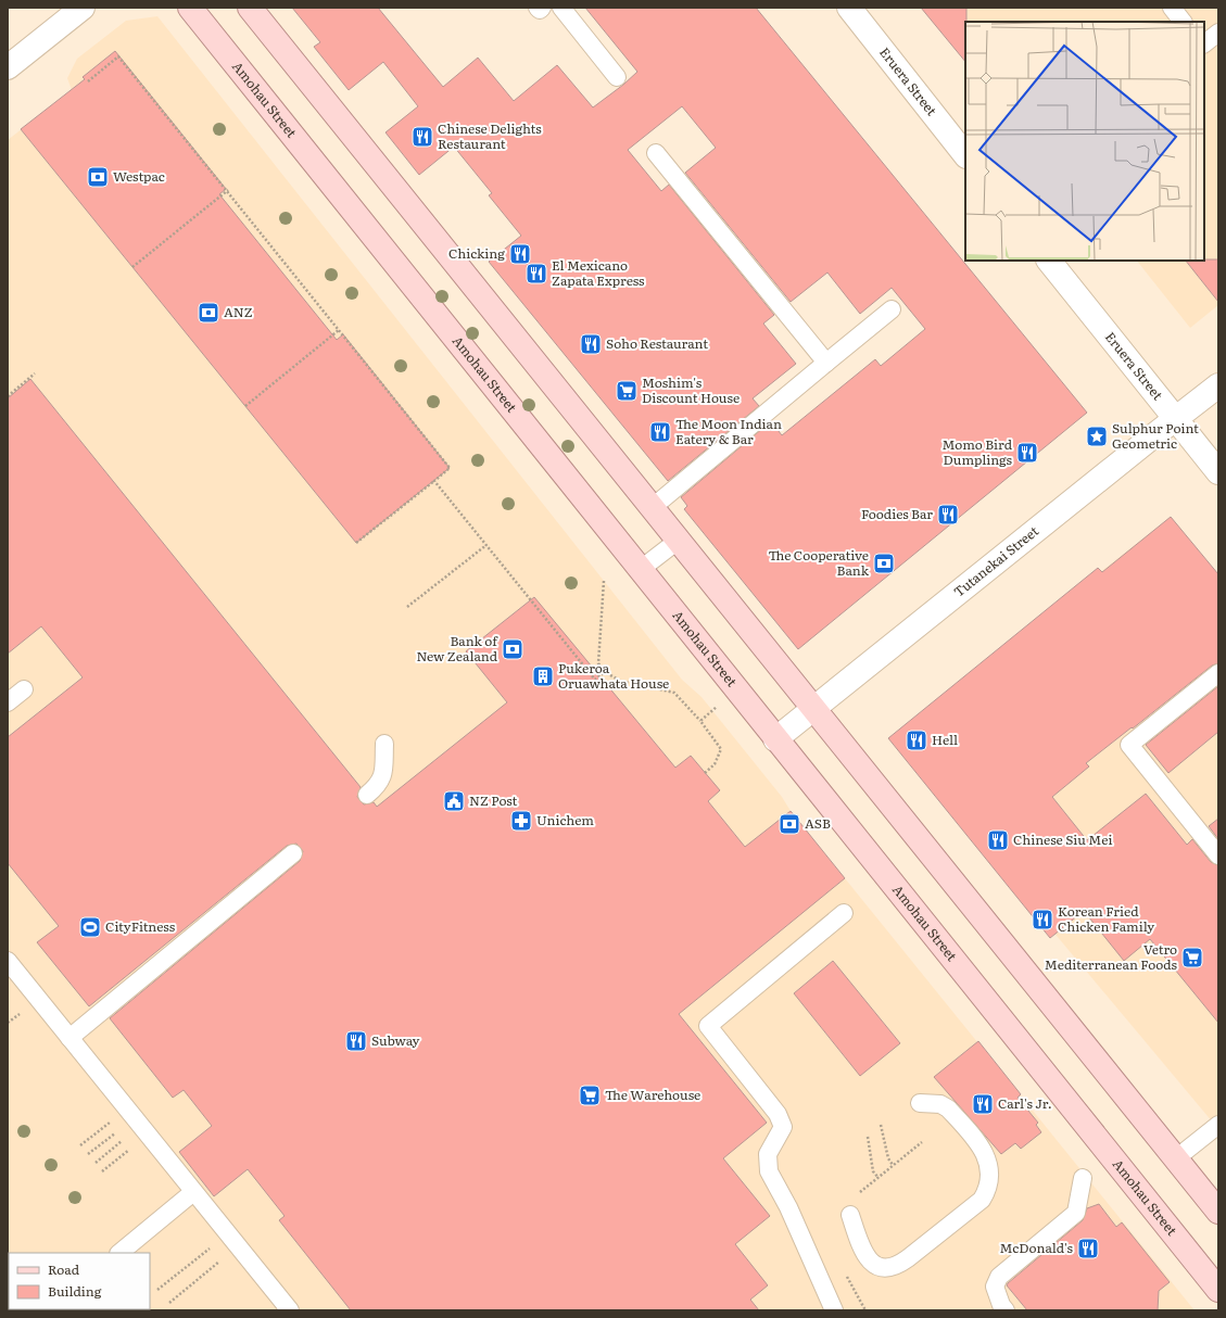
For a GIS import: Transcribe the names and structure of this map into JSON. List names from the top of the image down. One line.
{"streets":{"main road":["Amohau Street"],"street":["Eruera Street","Tutanekai Street"]},"crossings":[["Eruera Street","Tutanekai Street"],["Amohau Street","Tutanekai Street"]],"places":{"restaurant":["Chinese Delights Restaurant","Chicking","El Mexicano Zapata Express","Soho Restaurant","The Moon Indian Eatery & Bar","Momo Bird Dumplings","Foodies Bar","Hell","Chinese Siu Mei","Korean Fried Chicken Family","Subway","Carl's Jr.","McDonald's"],"bank":["Westpac","ANZ","The Cooperative Bank","Bank of New Zealand","ASB"],"supermarket":["Moshim's Discount House","Vetro Mediterranean Foods","The Warehouse"],"place":["Sulphur Point Geometric"],"building":["Pukeroa Oruawhata House"],"public building":["NZ Post"],"pharmacy":["Unichem"],"sports":["CityFitness"]},"legend":["Road","Building"]}
